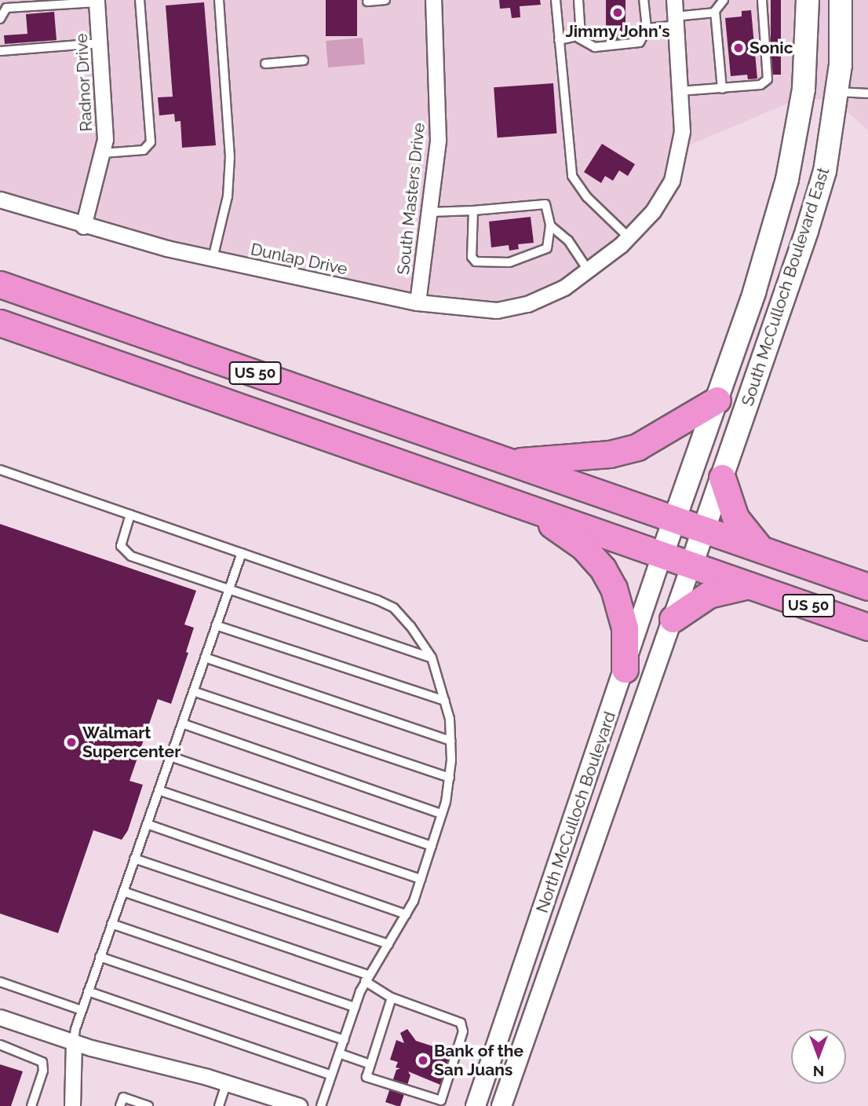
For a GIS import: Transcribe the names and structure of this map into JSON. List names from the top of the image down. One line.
{"streets":{"highway":["US 50"],"main road":["South McCulloch Boulevard East","North McCulloch Boulevard"],"street":["Radnor Drive","South Masters Drive","Dunlap Drive"]},"crossings":[["Radnor Drive","Dunlap Drive"],["South Masters Drive","Dunlap Drive"],["South McCulloch Boulevard East","US 50"],["South McCulloch Boulevard East","North McCulloch Boulevard"],["US 50","North McCulloch Boulevard"]],"places":["Jimmy John's","Sonic","Walmart Supercenter","Bank of the San Juans"],"north":"bottom"}
